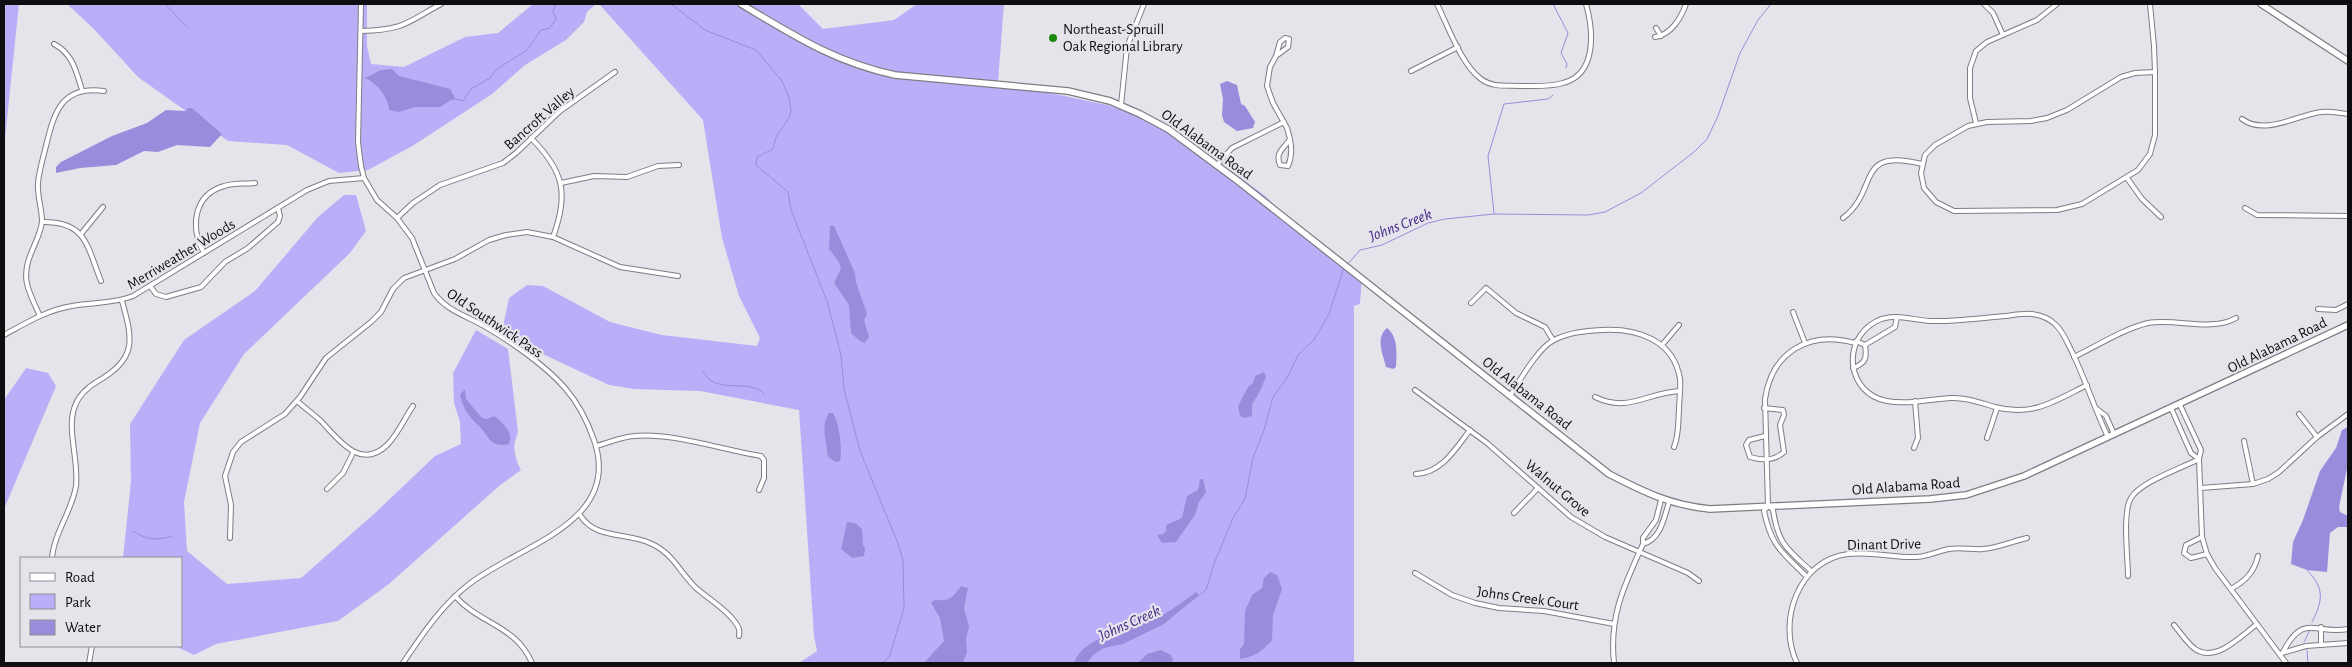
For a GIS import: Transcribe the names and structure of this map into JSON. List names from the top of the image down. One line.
{"streets":{"main road":["Old Alabama Road"],"street":["Bancroft Valley","Merriweather Woods","Old Southwick Pass","Walnut Grove","Dinant Drive","Johns Creek Court"]},"crossings":[["Bancroft Valley","Old Southwick Pass"],["Merriweather Woods","Old Southwick Pass"]],"water":["Johns Creek"],"places":["Northeast-Spruill Oak Regional Library"],"legend":["Road","Park","Water"]}
